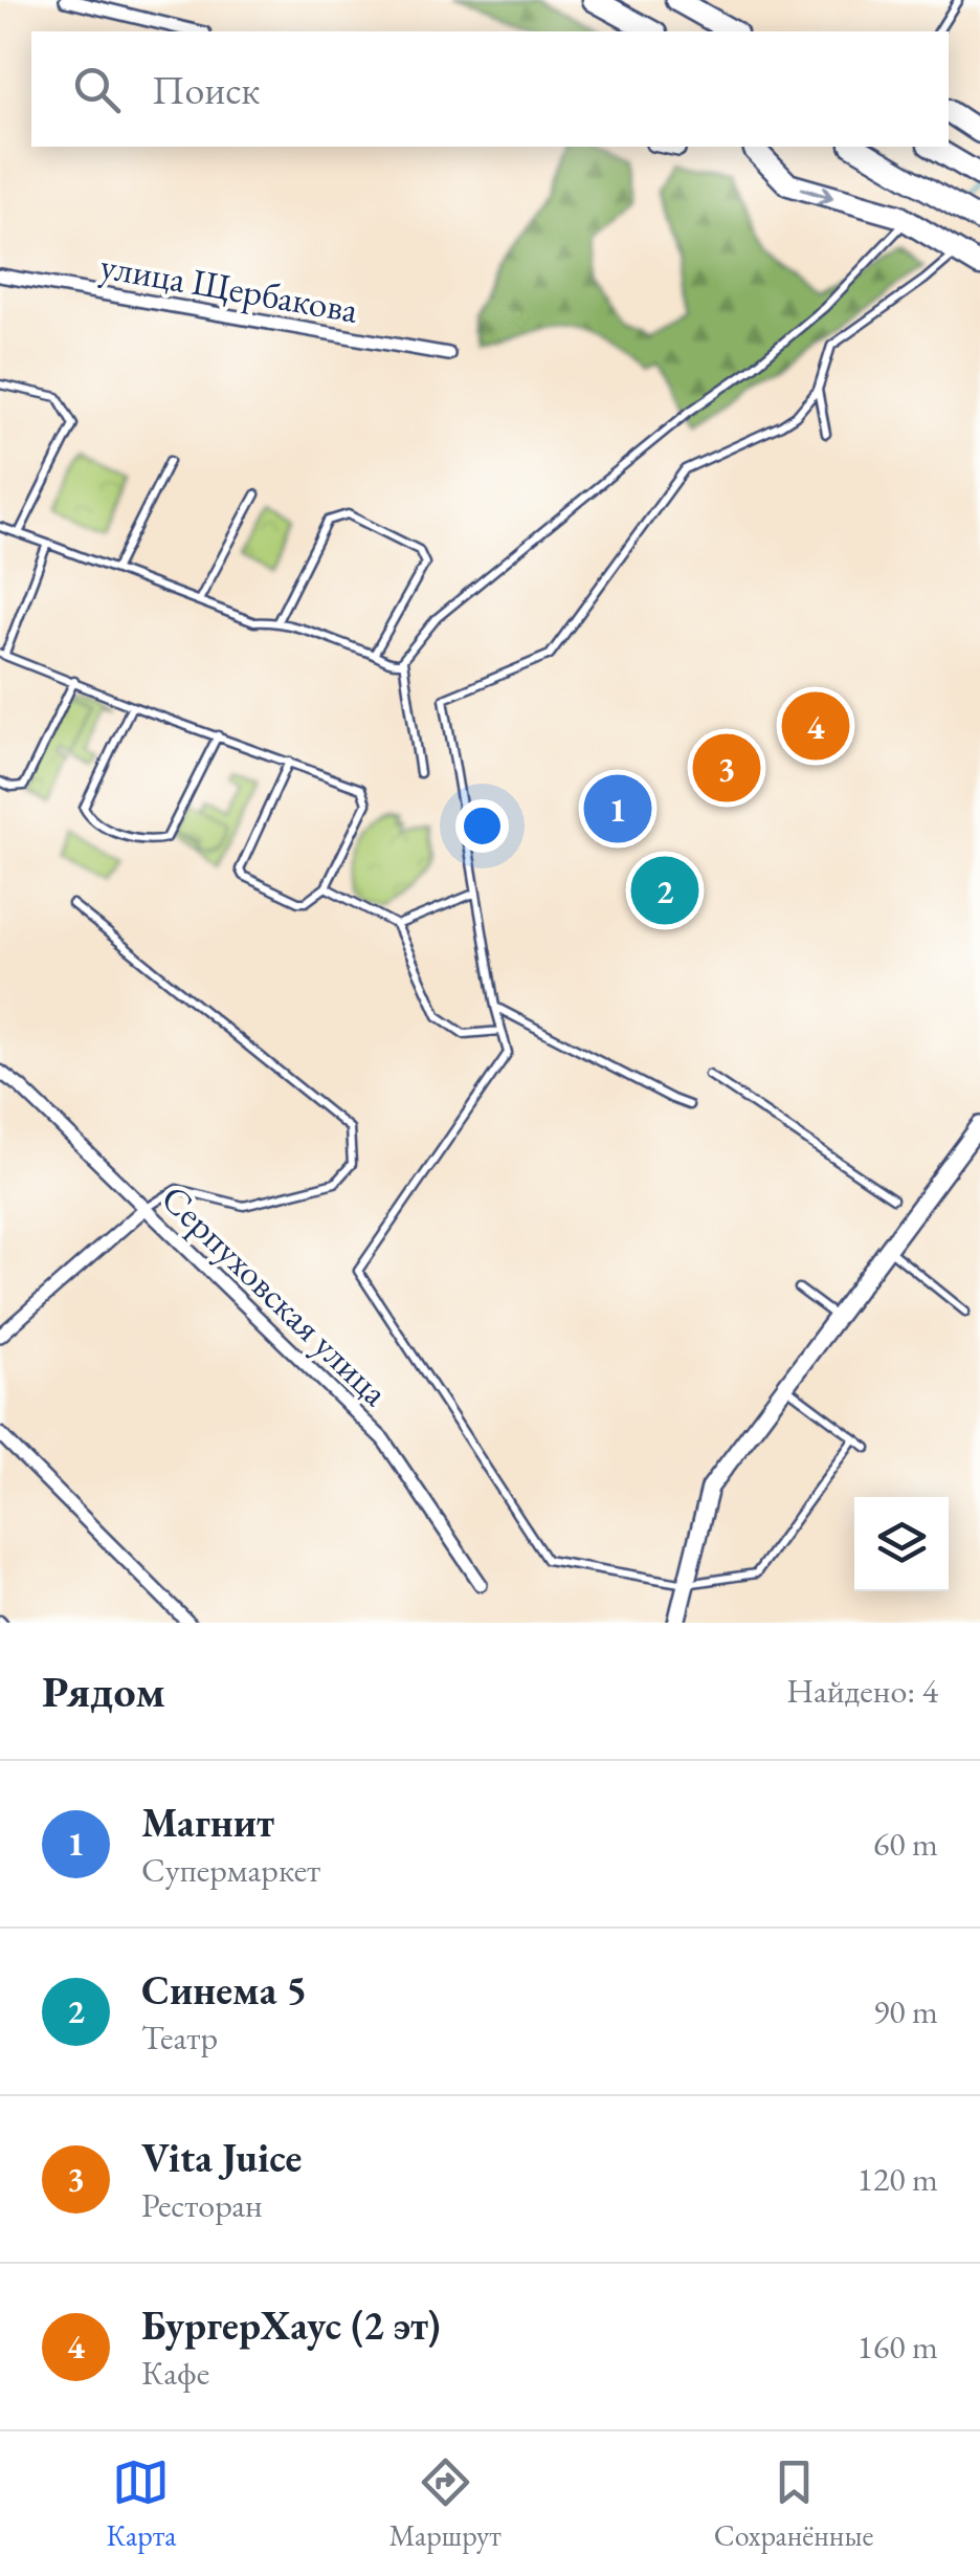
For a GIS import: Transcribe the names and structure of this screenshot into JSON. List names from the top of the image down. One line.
{"streets":{"street":["улица Щербакова","Серпуховская улица"]},"page":{"search":"Поиск","pins":["4","3","1","2"],"heading":["Рядом","Найдено: 4"],"list":[{"mark":"1","name":"Магнит","note":"Супермаркет","value":"60 m"},{"mark":"2","name":"Синема 5","note":"Театр","value":"90 m"},{"mark":"3","name":"Vita Juice","note":"Ресторан","value":"120 m"},{"mark":"4","name":"БургерХаус (2 эт)","note":"Кафе","value":"160 m"}],"nav":["Карта","Маршрут","Сохранённые"]}}
